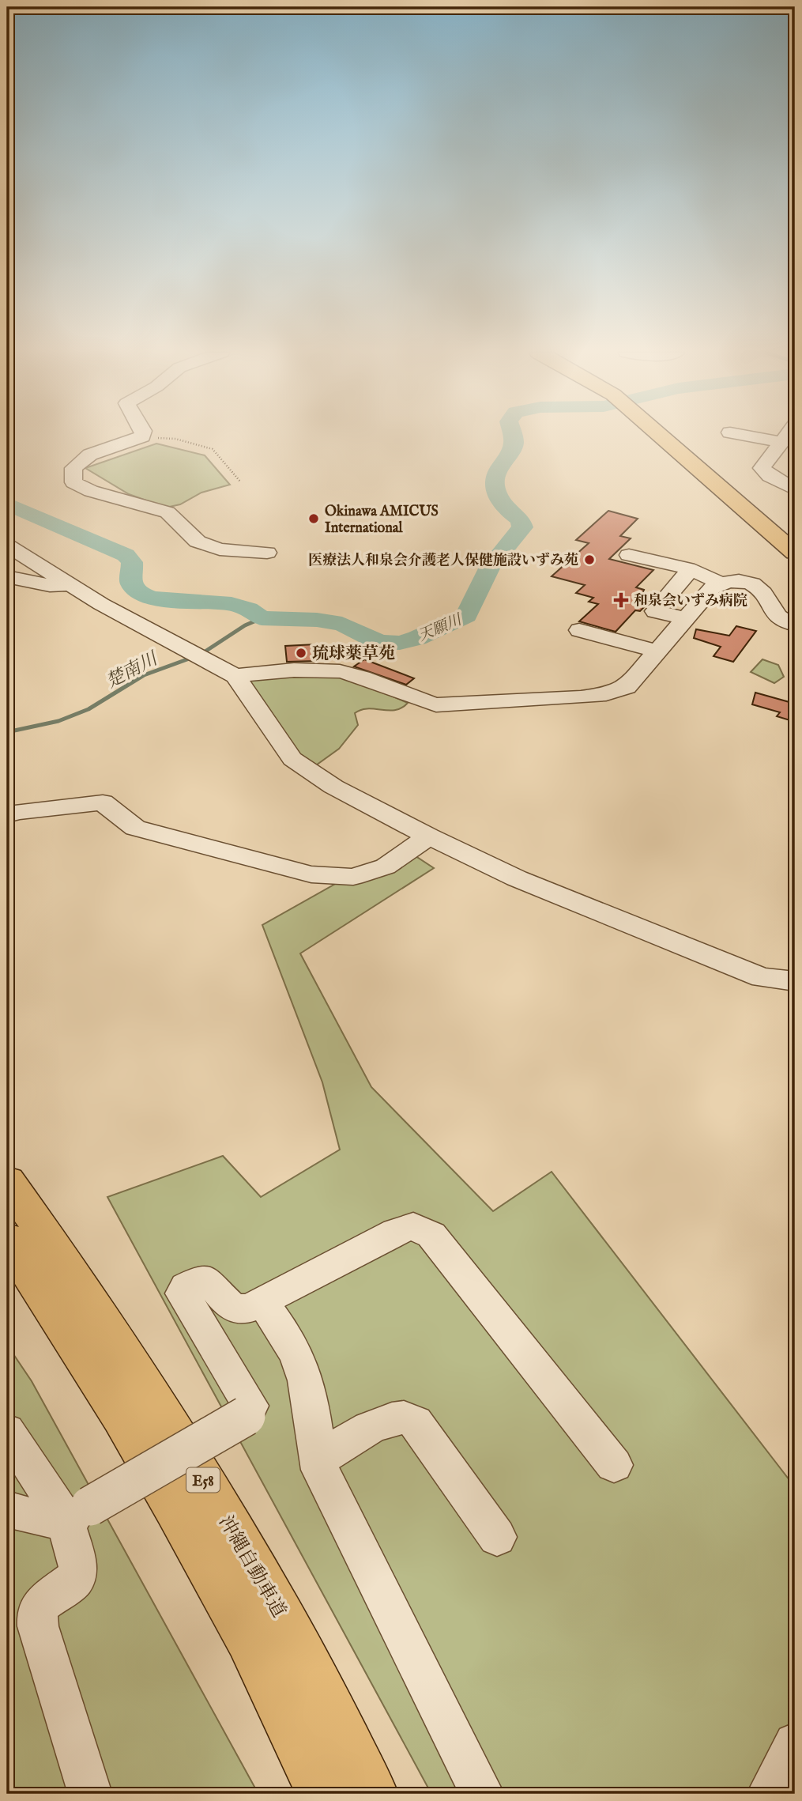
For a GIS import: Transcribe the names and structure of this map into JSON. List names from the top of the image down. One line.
{"streets":{"highway":["E58","沖縄自動車道"]},"water":["天願川","楚南川"],"places":{"other":["Okinawa AMICUS International","医療法人和泉会介護老人保健施設いずみ苑","琉球薬草苑"],"health":["和泉会いずみ病院"]}}
